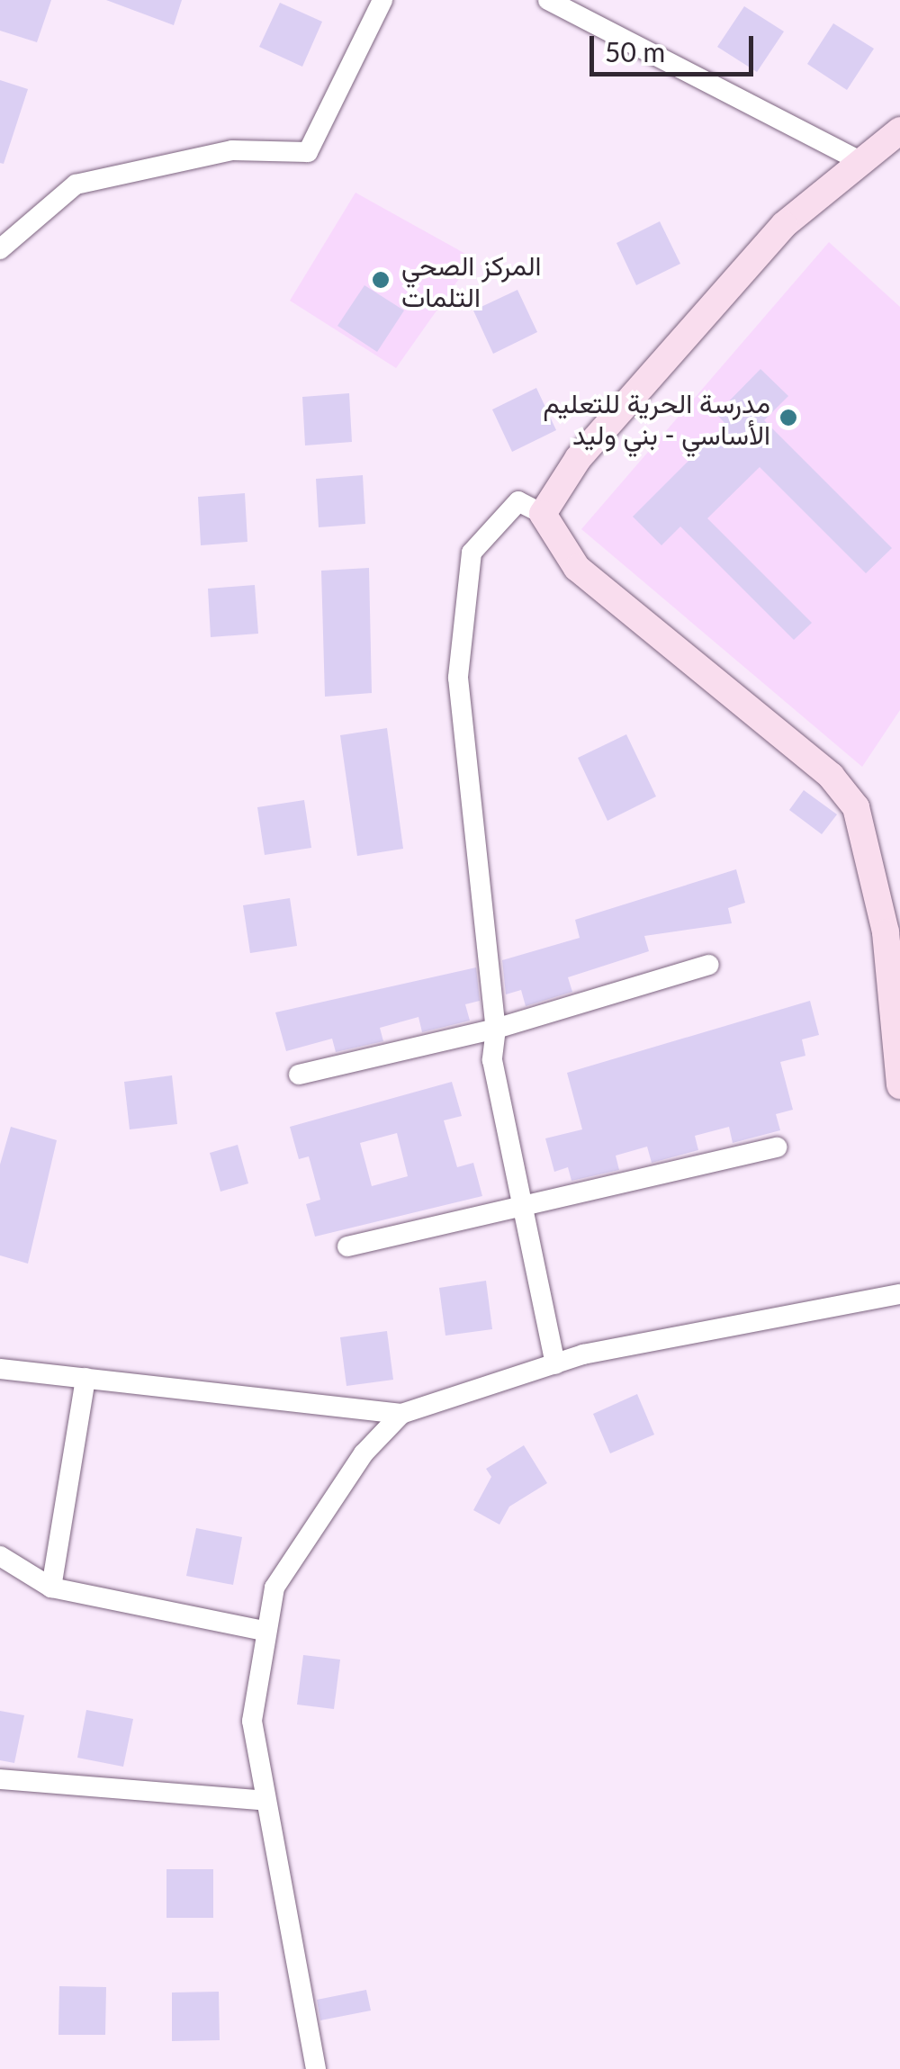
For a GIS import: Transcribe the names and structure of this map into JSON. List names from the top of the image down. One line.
{"places":["المركز الصحي التلمات","مدرسة الحرية للتعليم الأساسي - بني وليد"],"scale_bar":"50 m"}
